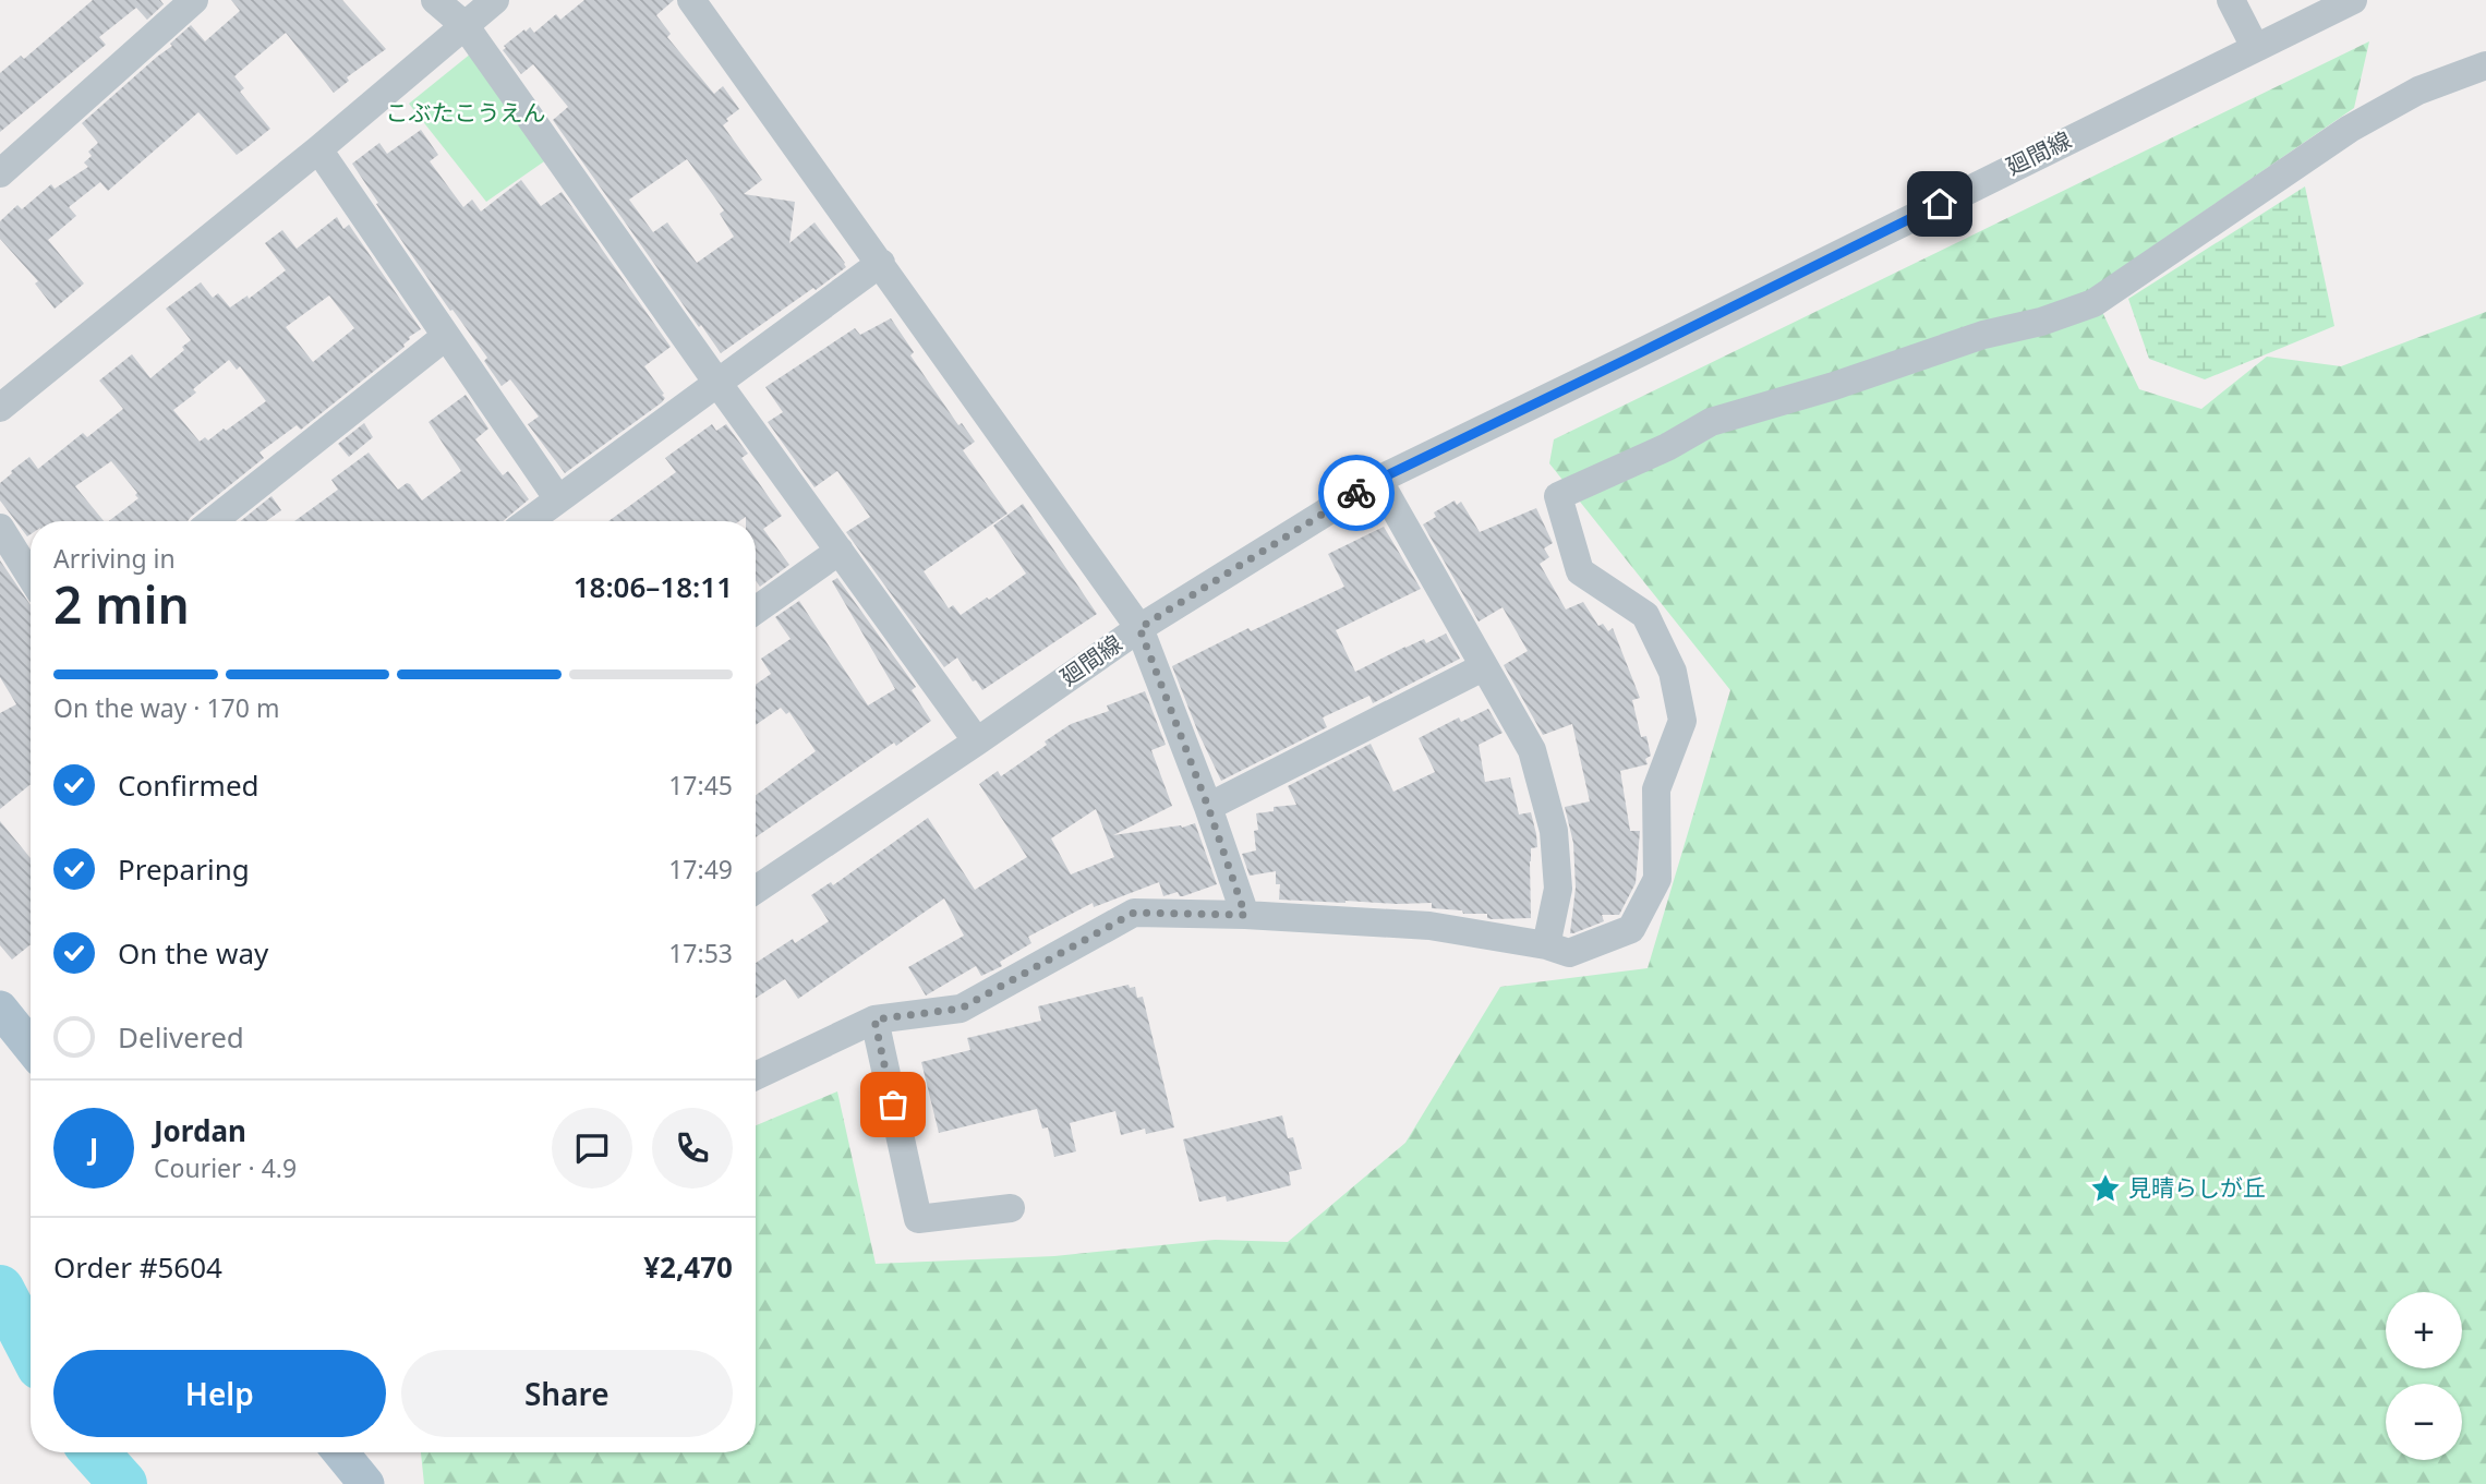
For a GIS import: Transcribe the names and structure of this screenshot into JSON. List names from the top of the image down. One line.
{"streets":{"street":["廻間線"]},"parks":["こぶたこうえん"],"places":{"place":["見晴らしが丘"]},"page":{"heading":["2 min","Arriving in","18:06–18:11"],"panel":["Jordan","Courier · 4.9","Order #5604","¥2,470"],"bar":"On the way · 170 m","list":[["Confirmed","17:45"],["Preparing","17:49"],["On the way","17:53"],"Delivered"],"round":"J","map_buttons":["+","−"],"buttons":["Help","Share"]}}
